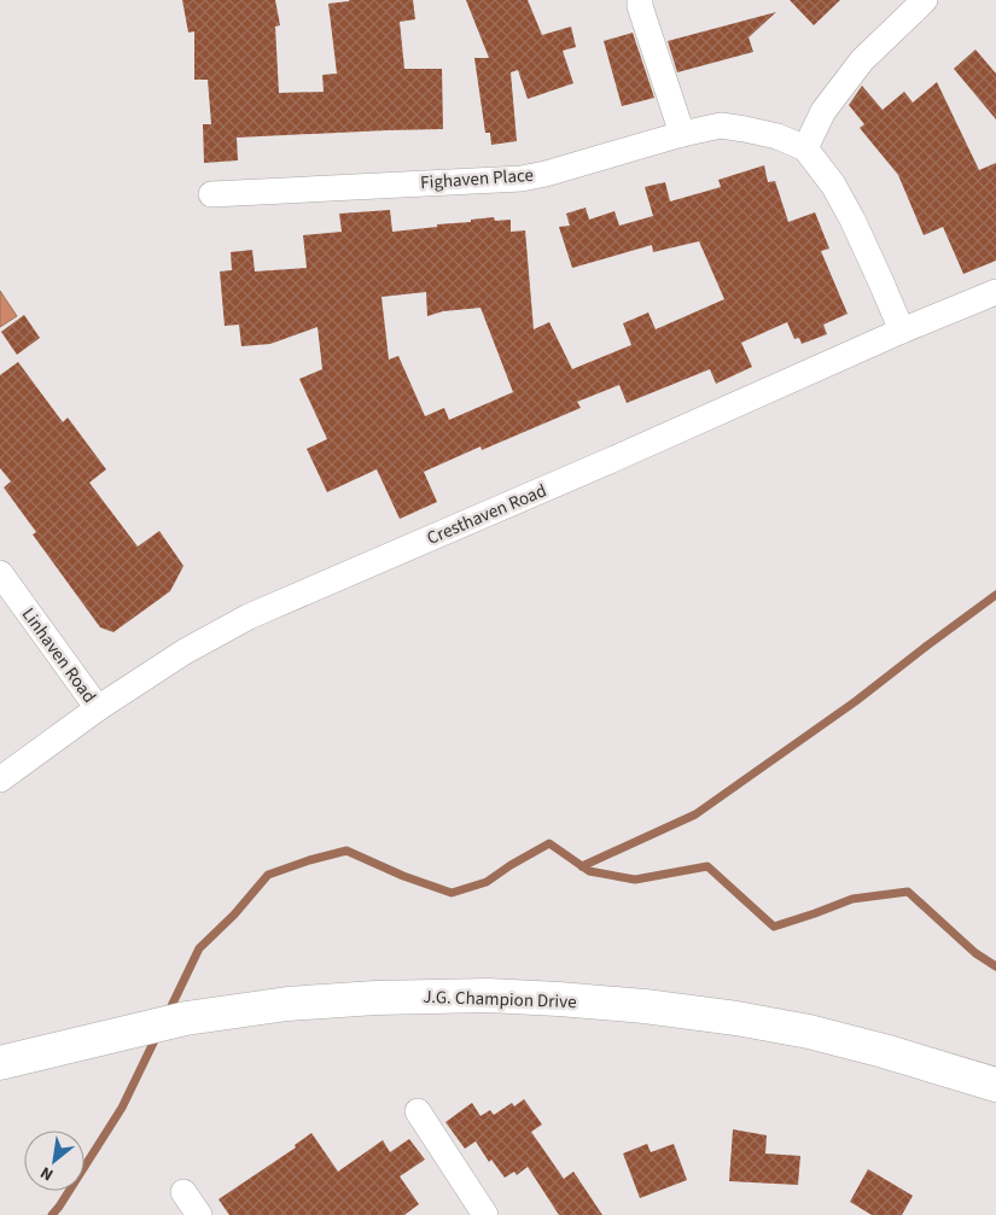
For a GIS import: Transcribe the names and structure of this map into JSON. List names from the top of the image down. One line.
{"streets":{"main road":["J.G. Champion Drive"],"street":["Fighaven Place","Cresthaven Road","Linhaven Road"]},"crossings":[["Fighaven Place","Cresthaven Road"],["Cresthaven Road","Linhaven Road"]],"north":"bottom left"}
